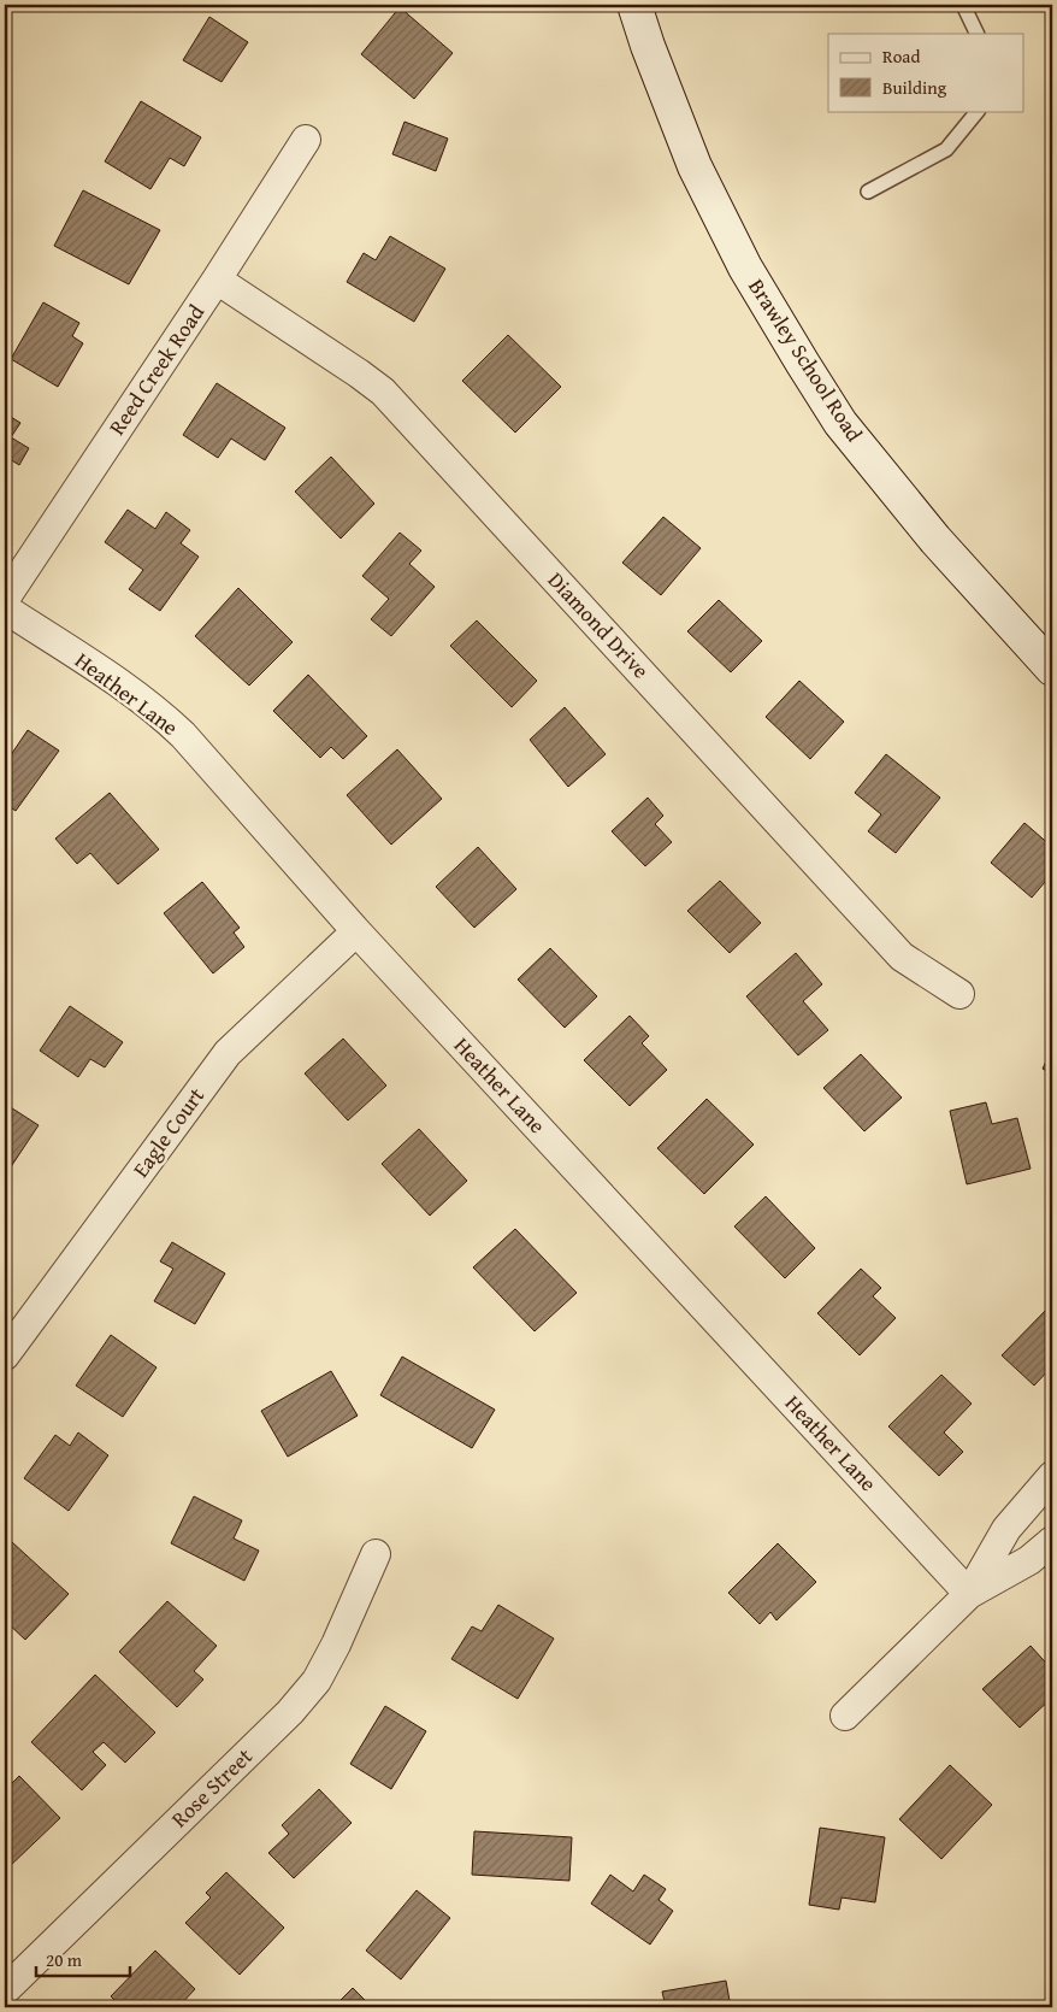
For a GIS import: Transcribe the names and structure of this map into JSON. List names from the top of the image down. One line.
{"streets":{"main road":["Brawley School Road"],"street":["Reed Creek Road","Diamond Drive","Heather Lane","Eagle Court","Rose Street"]},"crossings":[["Reed Creek Road","Diamond Drive"],["Heather Lane","Eagle Court"]],"legend":["Road","Building"],"scale_bar":"20 m"}
